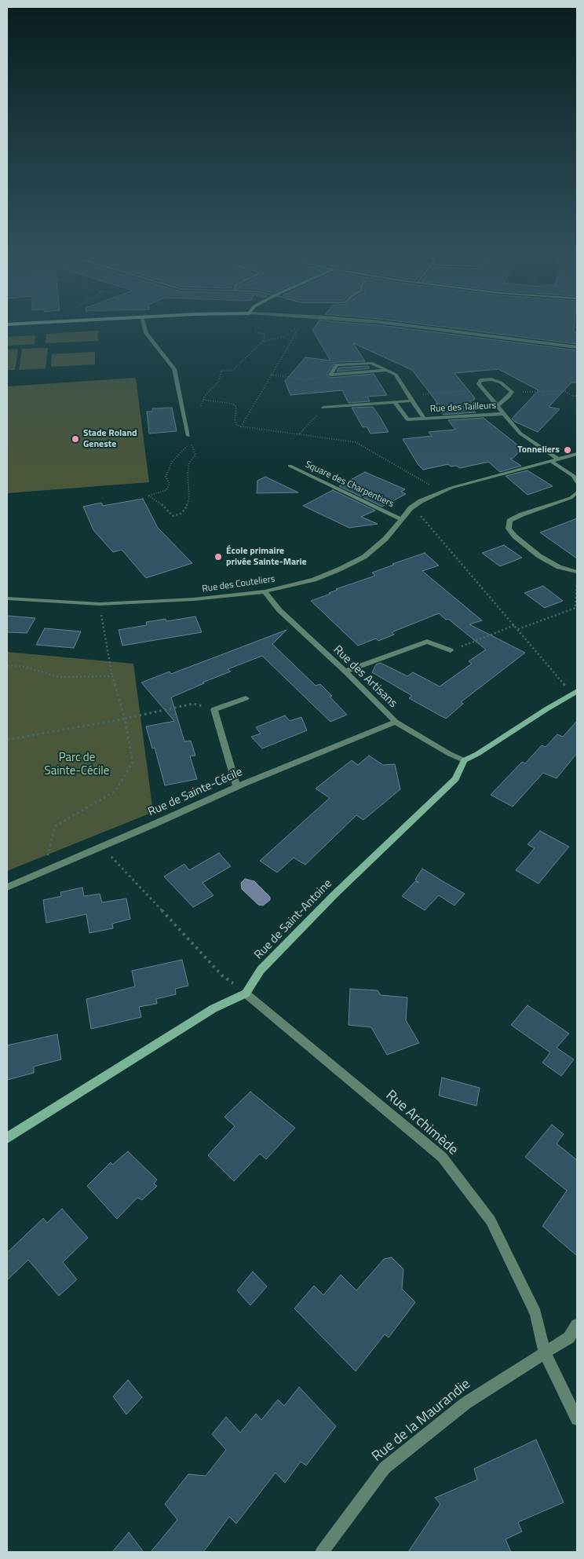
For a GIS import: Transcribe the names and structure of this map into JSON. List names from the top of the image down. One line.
{"streets":{"street":["Rue des Tailleurs","Square des Charpentiers","Rue des Couteliers","Rue des Artisans","Rue de Sainte-Cécile","Rue de Saint-Antoine","Rue Archimède","Rue de la Maurandie"]},"crossings":[["Square des Charpentiers","Rue des Couteliers"],["Rue des Couteliers","Rue des Artisans"],["Rue des Artisans","Rue de Sainte-Cécile"],["Rue des Artisans","Rue de Saint-Antoine"],["Rue de Saint-Antoine","Rue Archimède"],["Rue Archimède","Rue de la Maurandie"]],"parks":["Parc de Sainte-Cécile"],"places":["Stade Roland Geneste","Tonneliers","École primaire privée Sainte-Marie"]}
